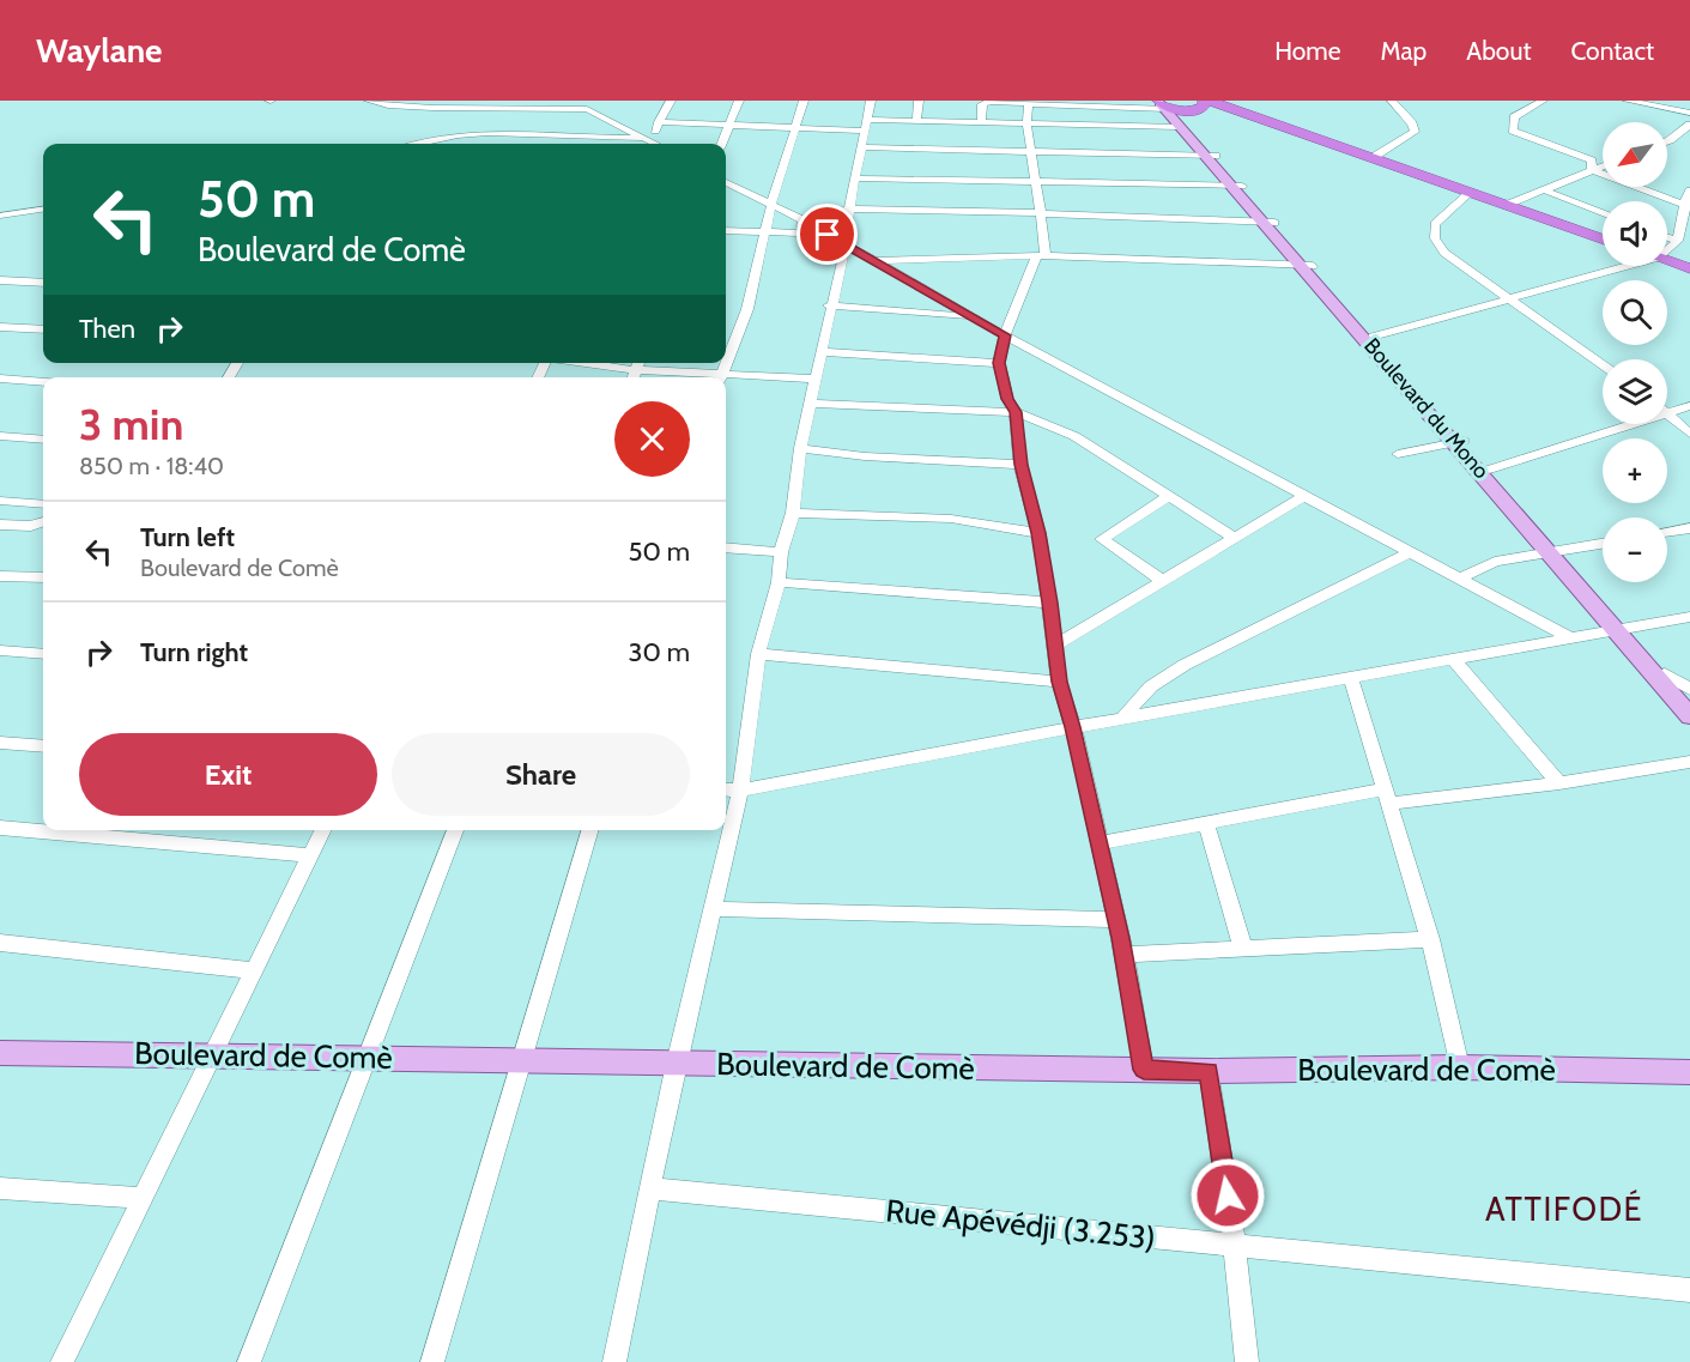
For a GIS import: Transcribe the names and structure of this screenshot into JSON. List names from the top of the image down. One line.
{"streets":{"main road":["Boulevard du Mono","Boulevard de Comè"],"street":["Rue Apévédji (3.253)"]},"districts":["ATTIFODÉ"],"north":"bottom left","page":{"header":"Waylane","nav":["Home","Map","About","Contact"],"map_buttons":["+","−"],"turn":["50 m","Boulevard de Comè"],"then":"Then","heading":["3 min","850 m · 18:40"],"list":[{"name":"Turn left","note":"Boulevard de Comè","value":"50 m"},{"name":"Turn right","value":"30 m"}],"buttons":["Exit","Share"]}}
